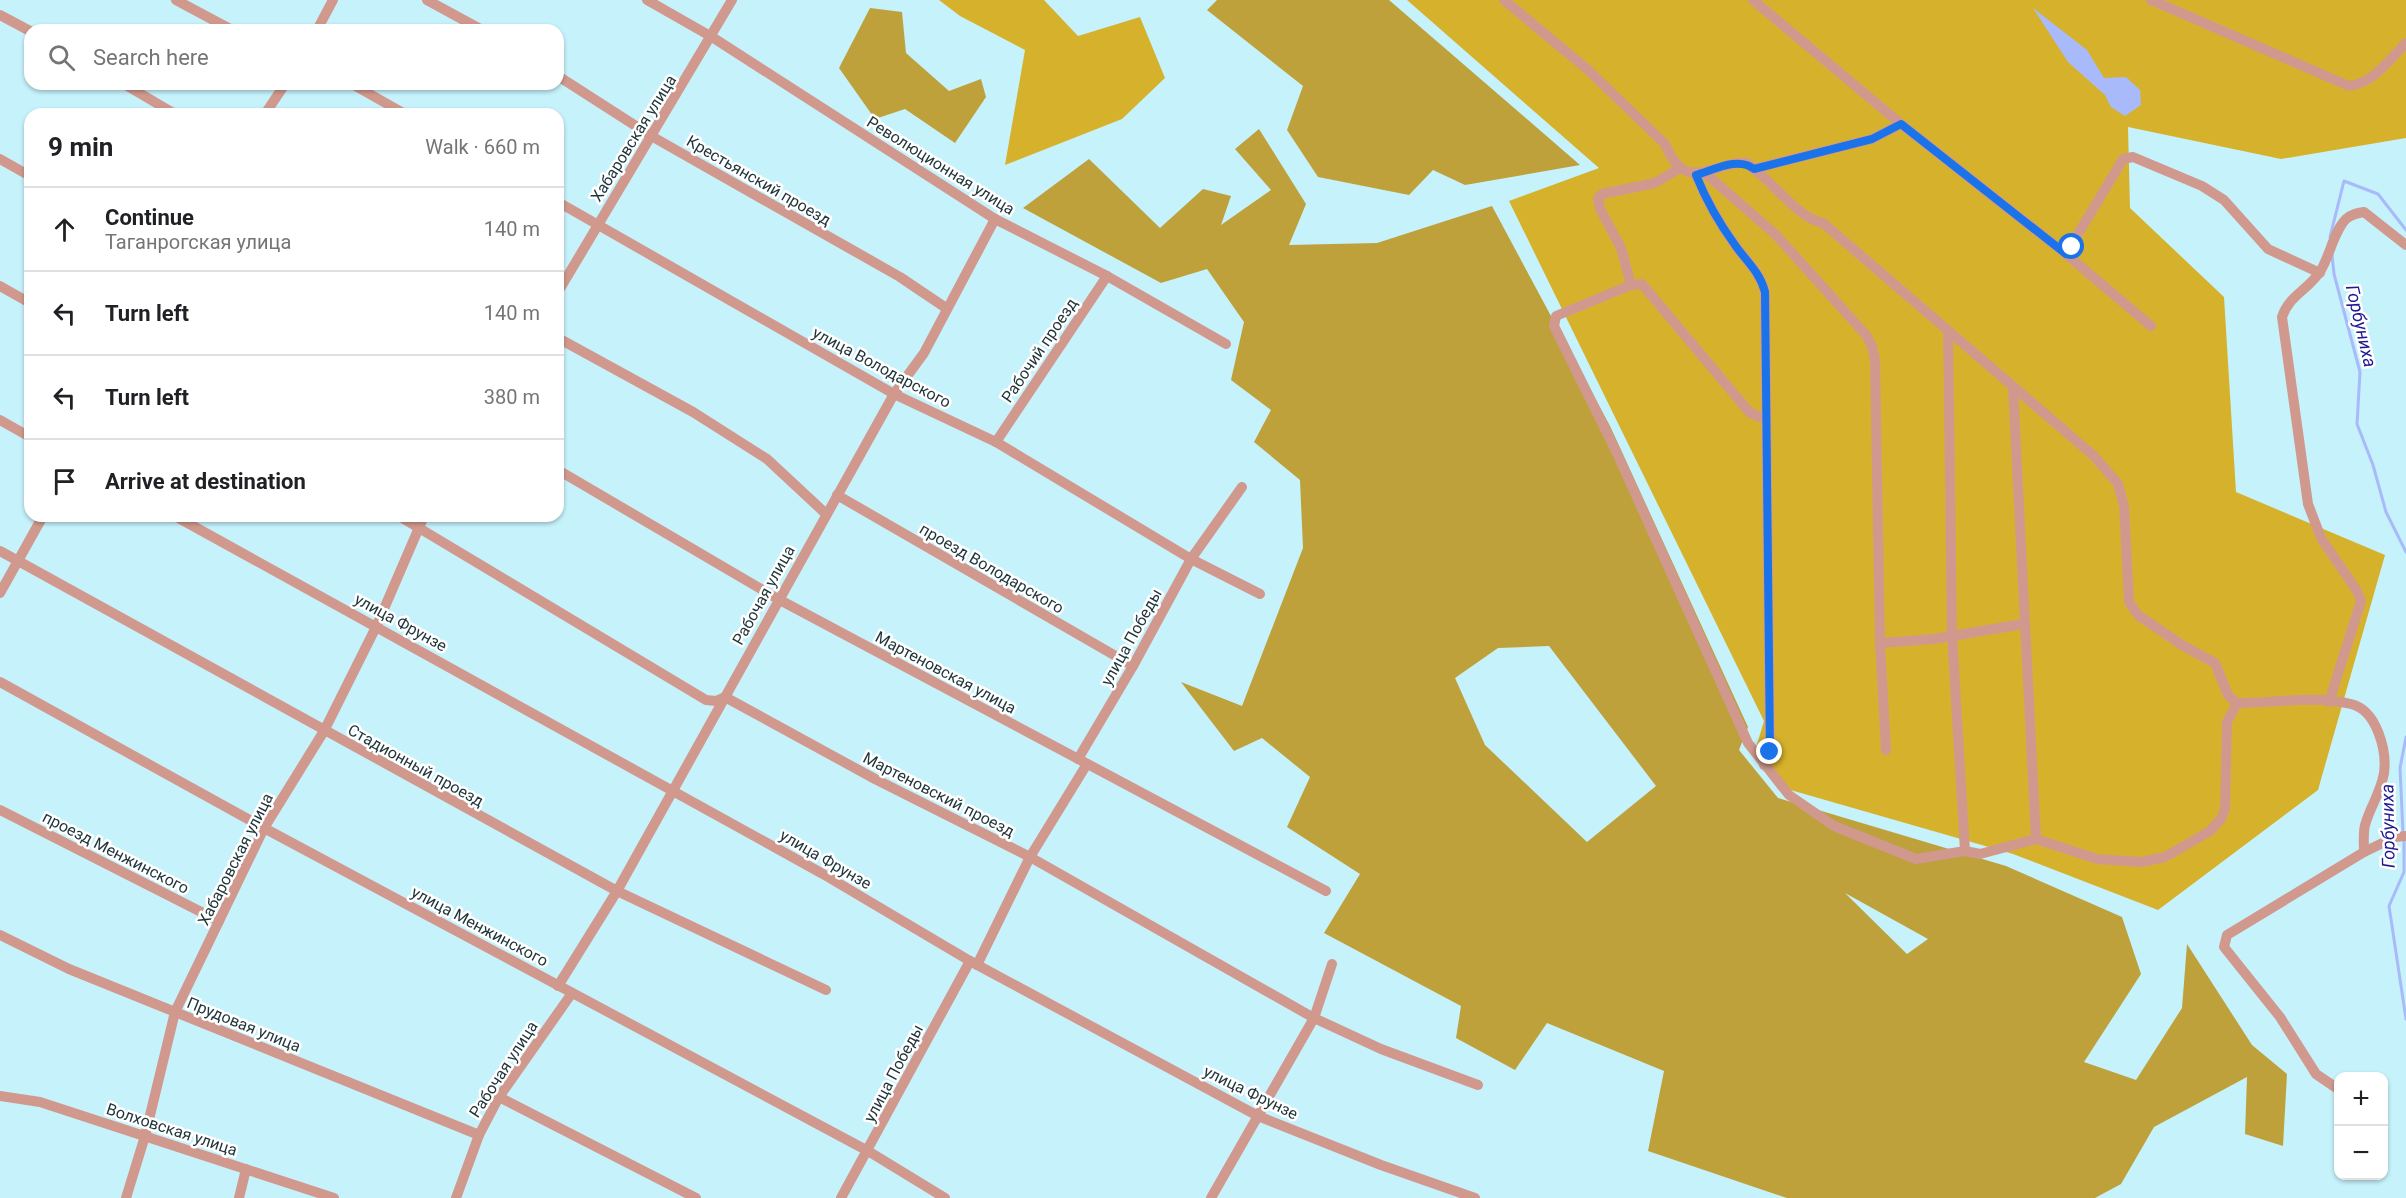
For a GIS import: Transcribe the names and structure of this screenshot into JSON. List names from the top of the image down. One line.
{"streets":{"street":["Хабаровская улица","Революционная улица","Крестьянский проезд","Рабочий проезд","улица Володарского","проезд Володарского","Рабочая улица","улица Фрунзе","улица Победы","Мартеновская улица","Стадионный проезд","Мартеновский проезд","проезд Менжинского","улица Менжинского","Прудовая улица","Волховская улица"]},"crossings":[["Хабаровская улица","Революционная улица"],["Хабаровская улица","Крестьянский проезд"],["Хабаровская улица","улица Володарского"],["Хабаровская улица","улица Фрунзе"],["Хабаровская улица","Стадионный проезд"],["Хабаровская улица","Мартеновский проезд"],["Хабаровская улица","проезд Менжинского"],["Хабаровская улица","улица Менжинского"],["Хабаровская улица","Прудовая улица"],["Хабаровская улица","Волховская улица"],["Революционная улица","Рабочий проезд"],["Революционная улица","Рабочая улица"],["Крестьянский проезд","Рабочая улица"],["Рабочий проезд","улица Володарского"],["улица Володарского","Рабочая улица"],["улица Володарского","улица Победы"],["проезд Володарского","Рабочая улица"],["проезд Володарского","улица Победы"],["Рабочая улица","улица Фрунзе"],["Рабочая улица","Мартеновская улица"],["Рабочая улица","Стадионный проезд"],["Рабочая улица","Мартеновский проезд"],["Рабочая улица","улица Менжинского"],["Рабочая улица","Прудовая улица"],["улица Фрунзе","улица Победы"],["улица Победы","Мартеновская улица"],["улица Победы","Мартеновский проезд"],["улица Победы","улица Менжинского"]],"water":["Горбуниха"],"page":{"search":"Search here","heading":["9 min","Walk · 660 m"],"list":[["Continue","Таганрогская улица","140 m"],["Turn left","140 m"],["Turn left","380 m"],"Arrive at destination"],"map_buttons":["+","−"]}}
